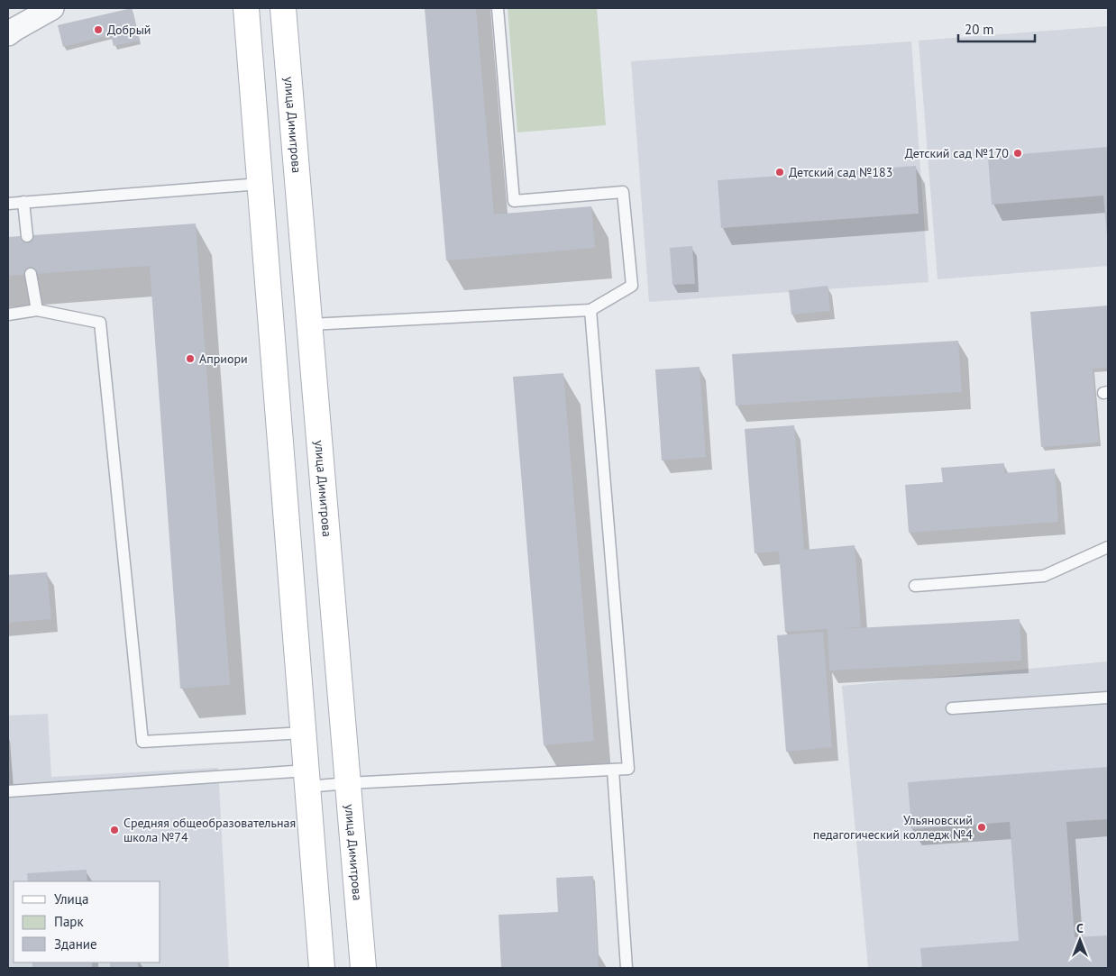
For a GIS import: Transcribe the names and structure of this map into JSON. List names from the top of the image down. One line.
{"streets":{"main road":["улица Димитрова"]},"places":["Добрый","Детский сад №170","Детский сад №183","Априори","Ульяновский педагогический колледж №4","Средняя общеобразовательная школа №74"],"legend":["Улица","Парк","Здание"],"scale_bar":"20 m","north":"top"}
